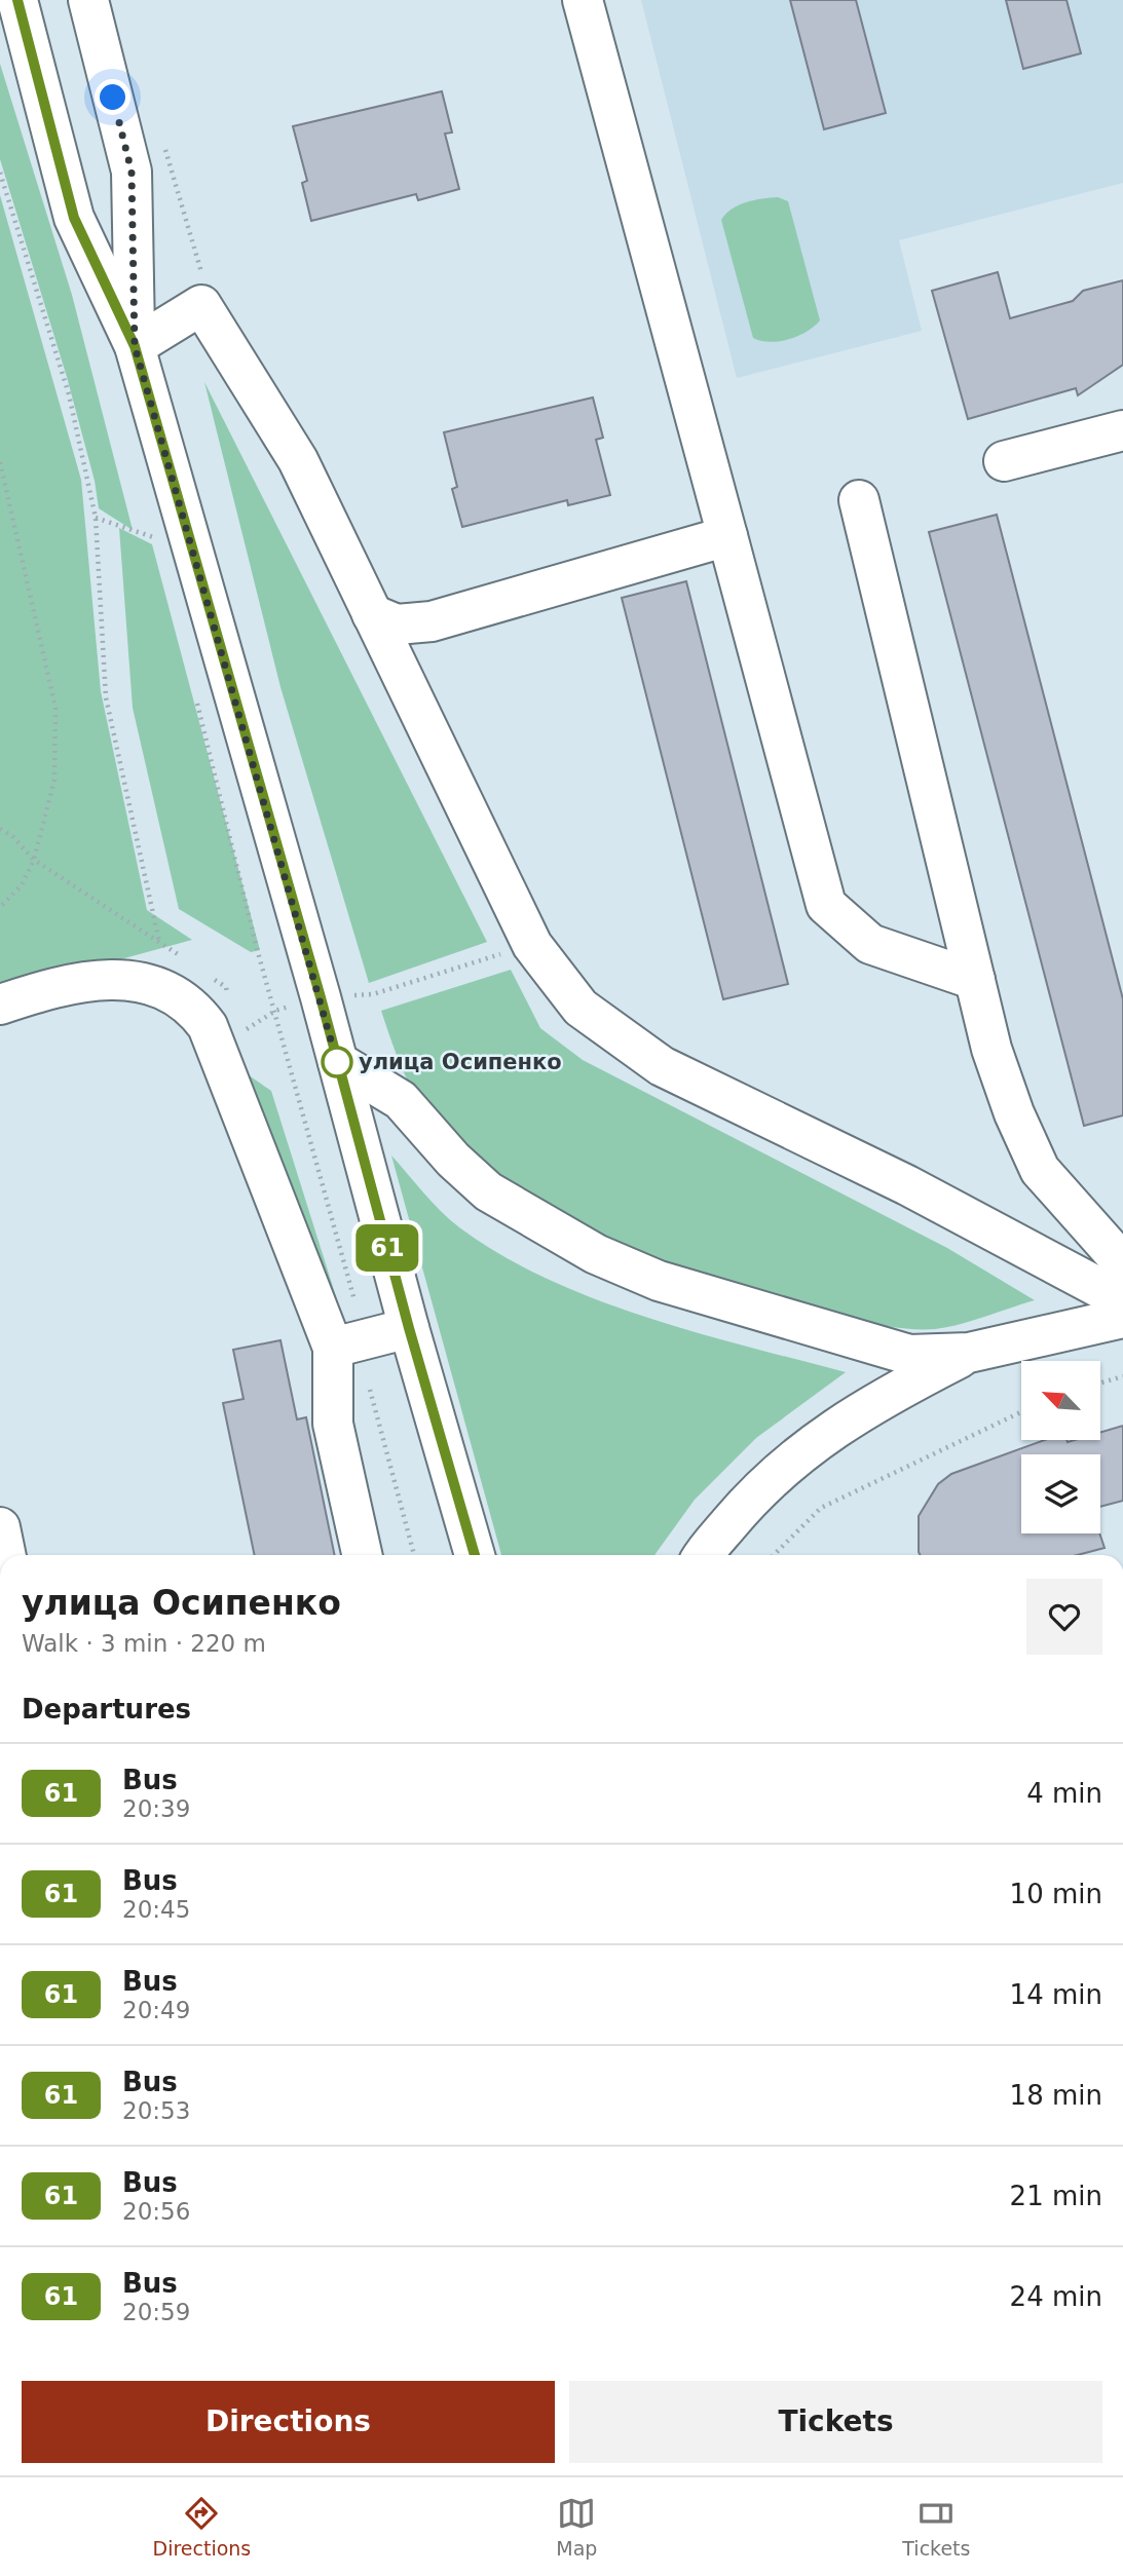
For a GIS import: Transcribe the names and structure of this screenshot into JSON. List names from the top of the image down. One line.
{"places":["улица Осипенко"],"lines":["bus line 61"],"north":"top left","page":{"on_map":"61","heading":[["улица Осипенко","Walk · 3 min · 220 m"],"Departures"],"list":[{"mark":"61","name":"Bus","note":"20:39","value":"4 min"},{"mark":"61","name":"Bus","note":"20:45","value":"10 min"},{"mark":"61","name":"Bus","note":"20:49","value":"14 min"},{"mark":"61","name":"Bus","note":"20:53","value":"18 min"},{"mark":"61","name":"Bus","note":"20:56","value":"21 min"},{"mark":"61","name":"Bus","note":"20:59","value":"24 min"}],"buttons":["Directions","Tickets"],"tabs":["Directions","Map","Tickets"]}}
